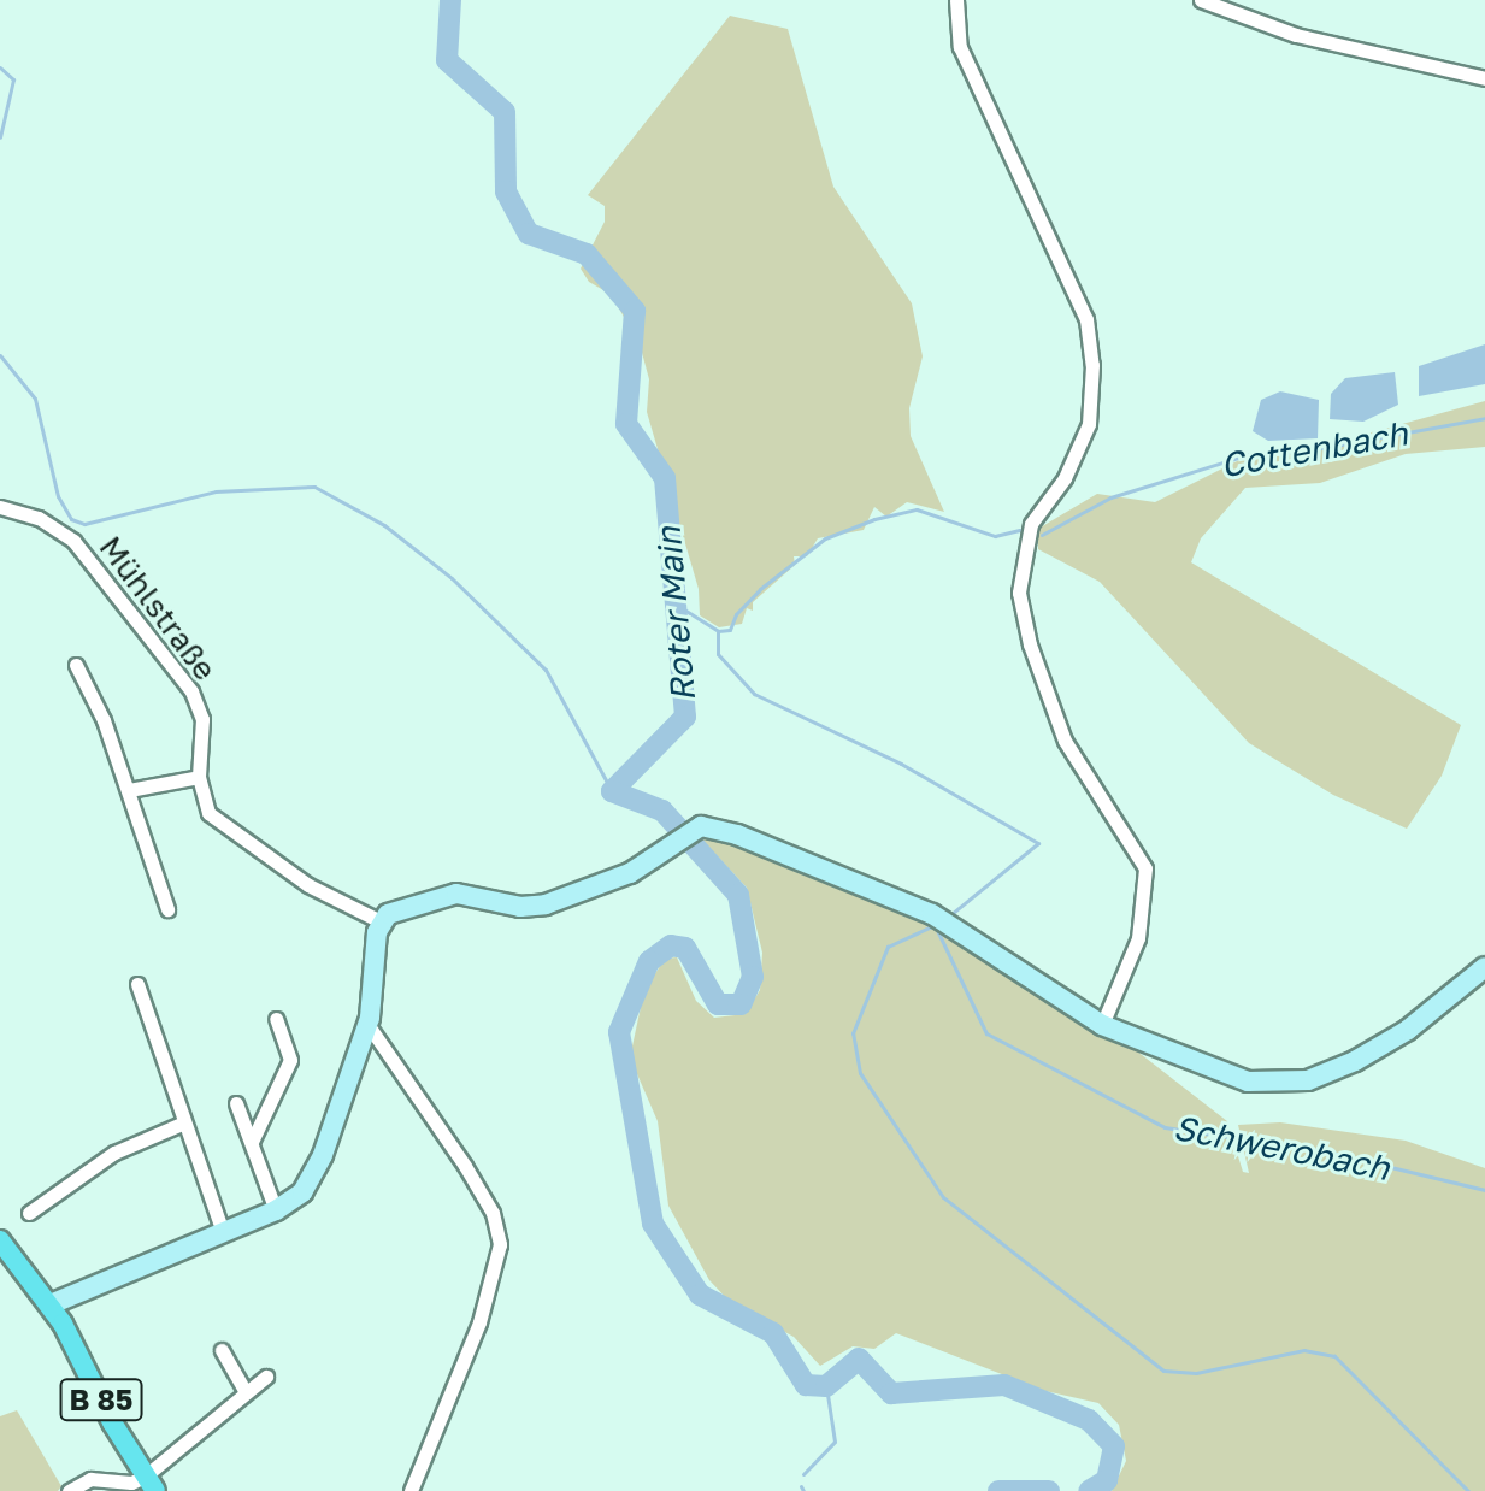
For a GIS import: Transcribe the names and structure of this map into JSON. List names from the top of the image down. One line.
{"streets":{"main road":["B 85"],"street":["Mühlstraße"]},"water":["Cottenbach","Roter Main","Schwerobach"]}
